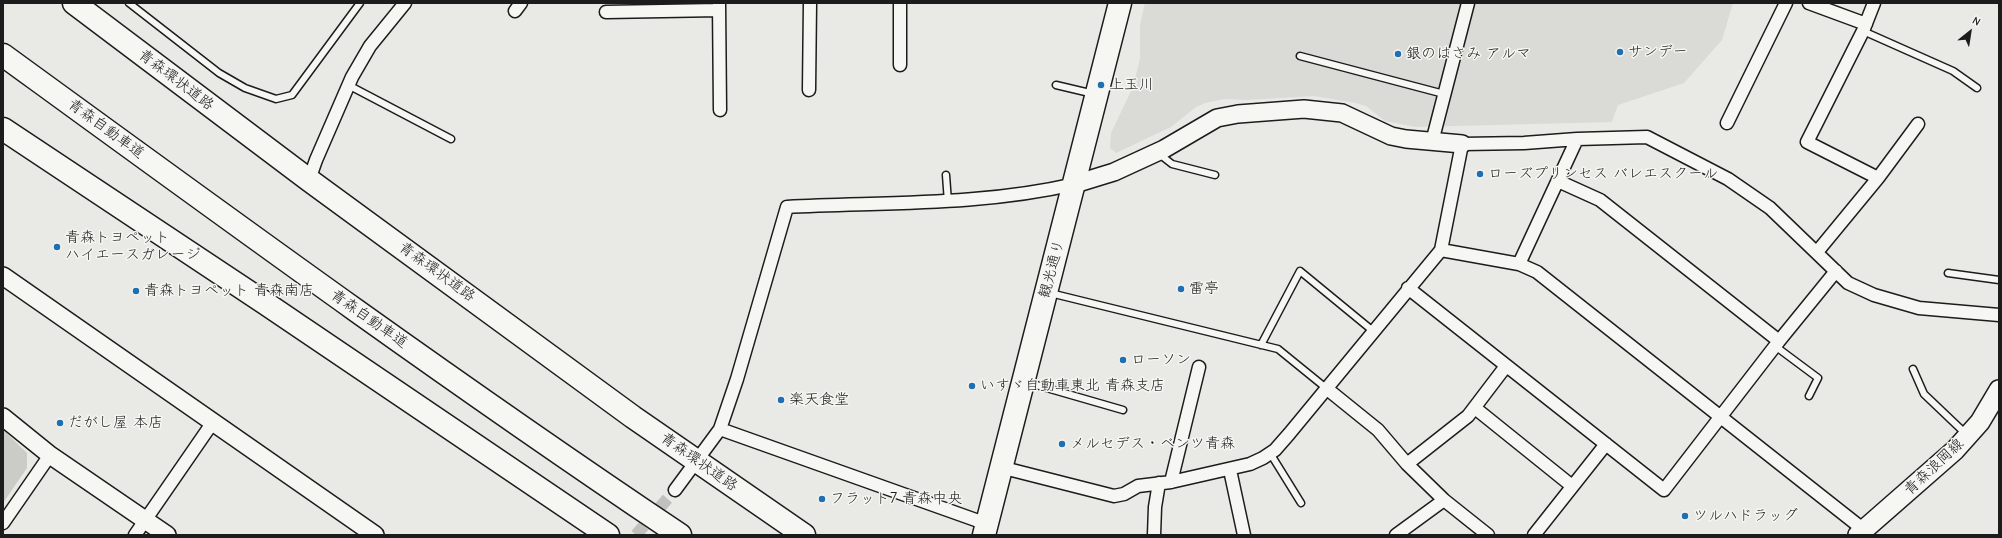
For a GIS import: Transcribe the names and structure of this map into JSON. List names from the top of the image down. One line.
{"streets":{"highway":["青森環状道路","青森自動車道","観光通り"],"main road":["青森浪岡線"]},"places":["サンデー","銀のはさみ アルマ","上玉川","ローズプリンセス バレエスクール","青森トヨペット ハイエースガレージ","雷亭","青森トヨペット 青森南店","ローソン","いすゞ自動車東北 青森支店","楽天食堂","だがし屋 本店","メルセデス・ベンツ青森","フラット7 青森中央","ツルハドラッグ"],"north":"top right"}
